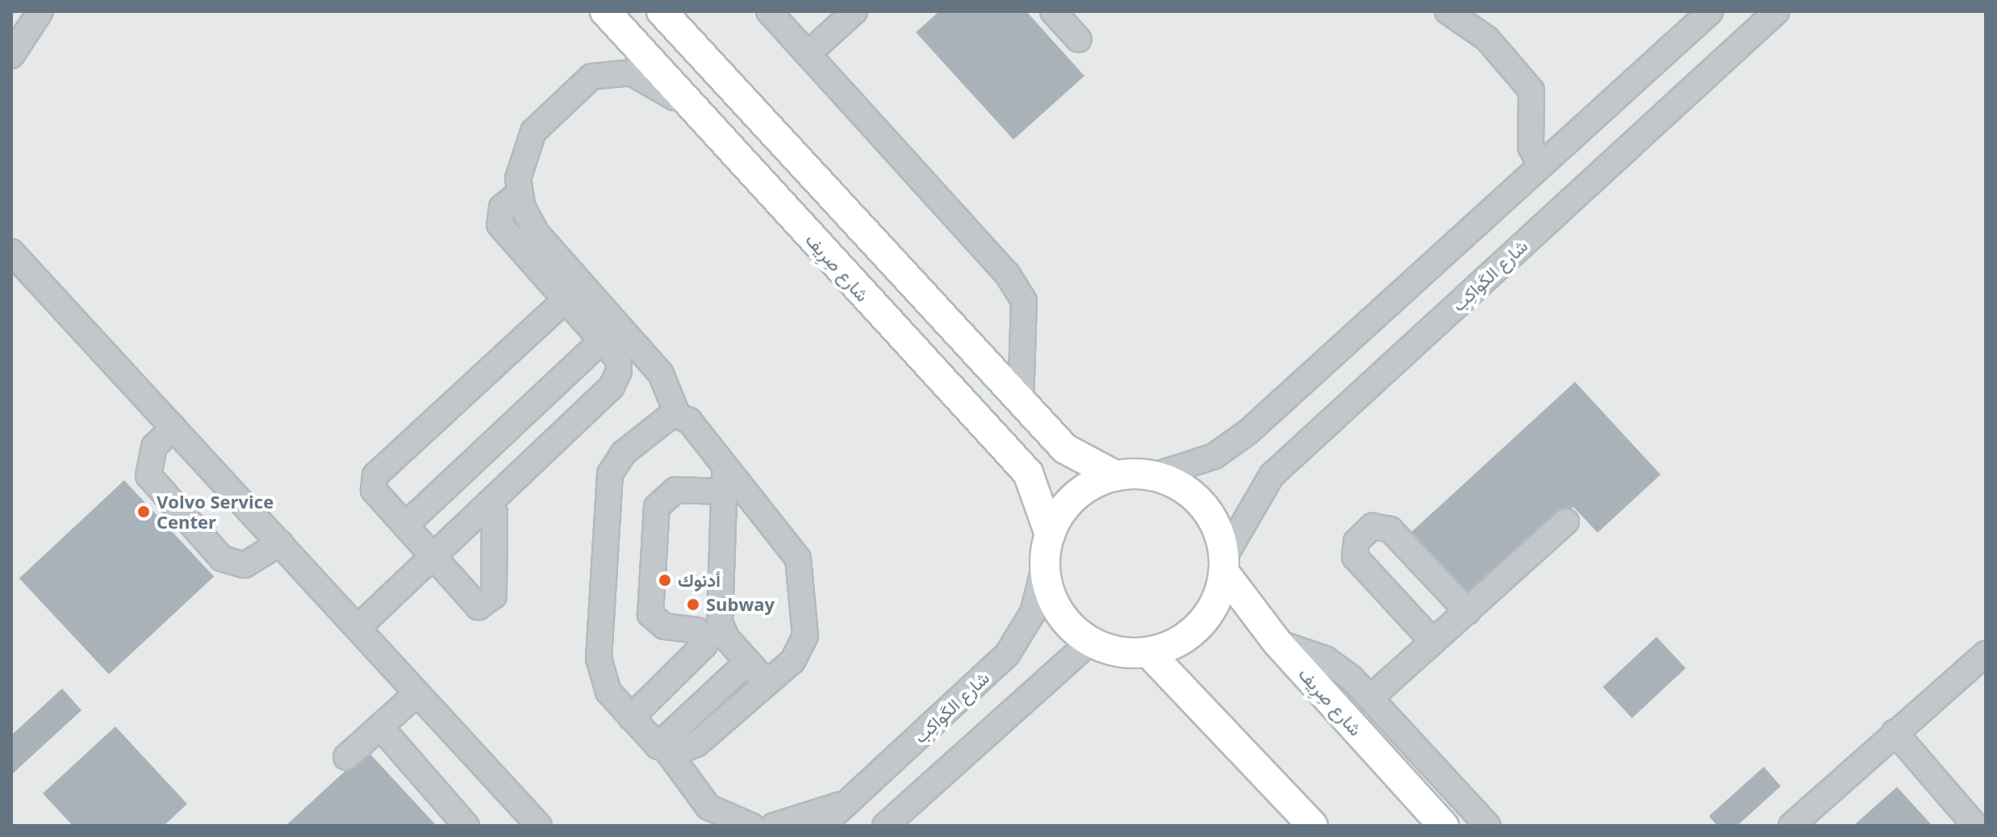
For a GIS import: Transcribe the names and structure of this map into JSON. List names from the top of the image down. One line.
{"streets":{"main road":["شارع صِرِيف"],"street":["شارع الكَواكِب"]},"crossings":[["شارع صِرِيف","شارع الكَواكِب"]],"places":["Volvo Service Center","أدنوك","Subway"]}
